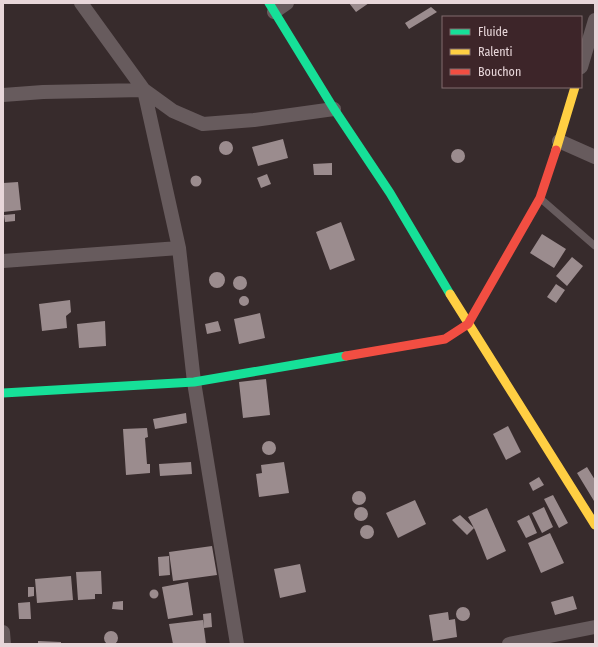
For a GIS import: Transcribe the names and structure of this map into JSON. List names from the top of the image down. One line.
{"legend":["Fluide","Ralenti","Bouchon"]}
